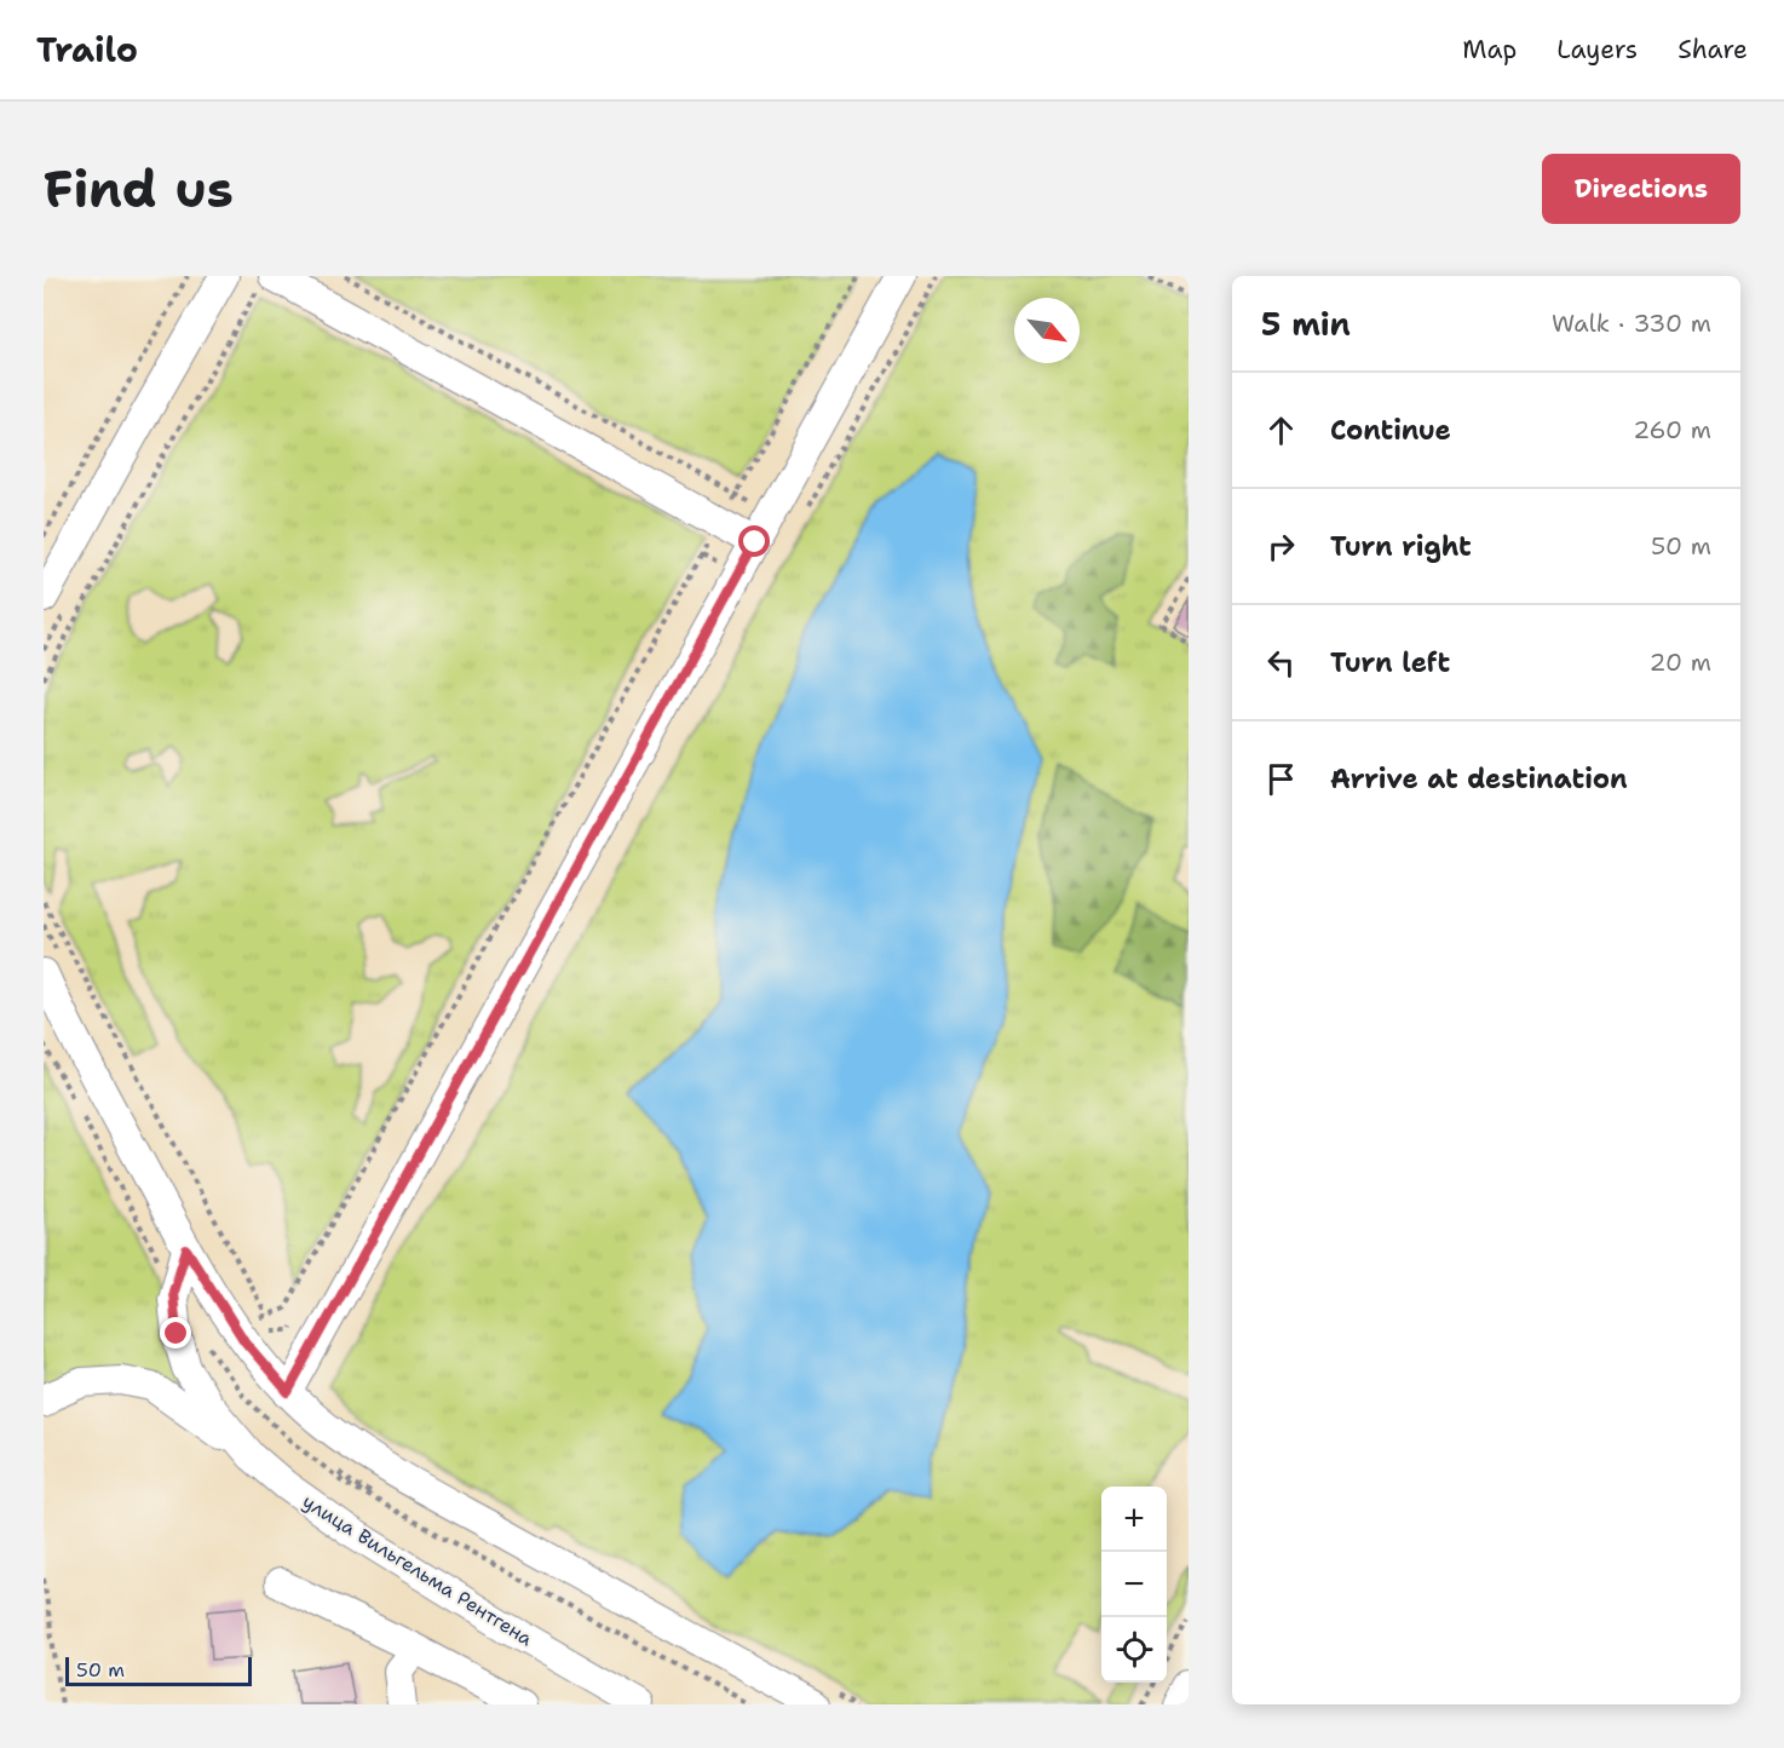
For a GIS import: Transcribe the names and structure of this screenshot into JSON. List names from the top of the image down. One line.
{"streets":{"street":["улица Вильгельма Рентгена"]},"scale_bar":"50 m","north":"bottom right","page":{"header":"Trailo","nav":["Map","Layers","Share"],"buttons":"Directions","title":"Find us","heading":["5 min","Walk · 330 m"],"list":[["Continue","260 m"],["Turn right","50 m"],["Turn left","20 m"],"Arrive at destination"],"map_buttons":["+","−"],"scale":"50 m"}}
